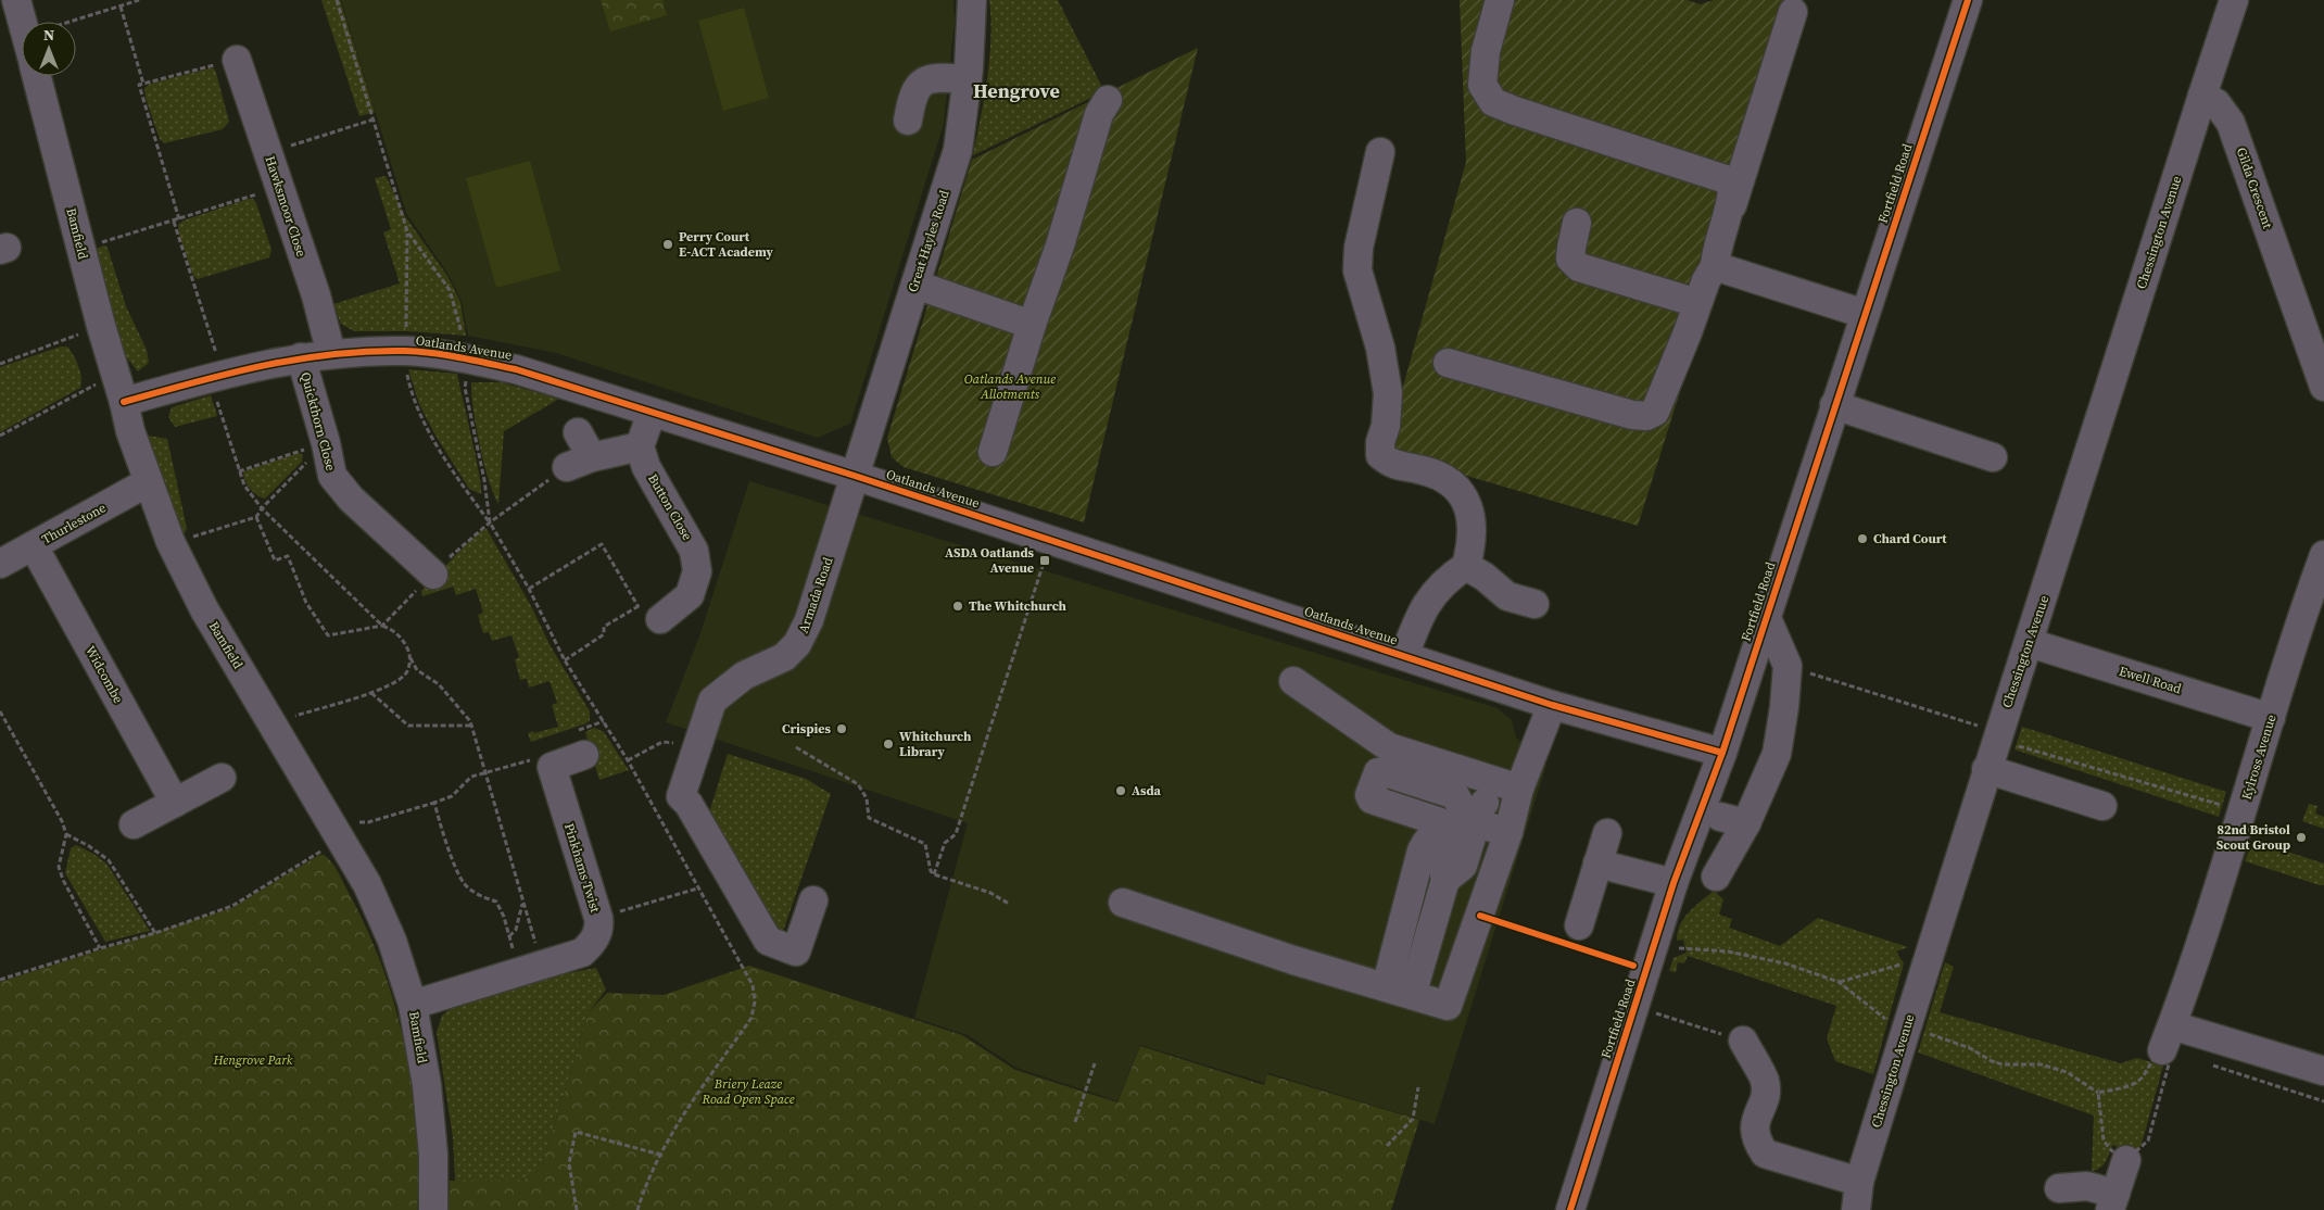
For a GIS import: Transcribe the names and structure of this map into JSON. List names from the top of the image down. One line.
{"streets":{"street":["Fortfield Road","Gilda Crescent","Hawksmoor Close","Chessington Avenue","Bamfield","Great Hayles Road","Oatlands Avenue","Quickthorn Close","Button Close","Thurlestone","Armada Road","Widcombe","Ewell Road","Kylross Avenue","Pinkhams Twist"]},"crossings":[["Fortfield Road","Oatlands Avenue"],["Gilda Crescent","Chessington Avenue"],["Hawksmoor Close","Oatlands Avenue"],["Chessington Avenue","Ewell Road"],["Bamfield","Oatlands Avenue"],["Bamfield","Thurlestone"],["Bamfield","Pinkhams Twist"],["Great Hayles Road","Oatlands Avenue"],["Great Hayles Road","Armada Road"],["Oatlands Avenue","Quickthorn Close"],["Oatlands Avenue","Armada Road"],["Thurlestone","Widcombe"],["Ewell Road","Kylross Avenue"]],"districts":["Hengrove"],"parks":["Oatlands Avenue Allotments","Hengrove Park","Briery Leaze Road Open Space"],"places":{"other":["Perry Court E-ACT Academy","Chard Court","The Whitchurch","Crispies","Whitchurch Library","Asda","82nd Bristol Scout Group"],"transit":["ASDA Oatlands Avenue"]},"north":"top"}
